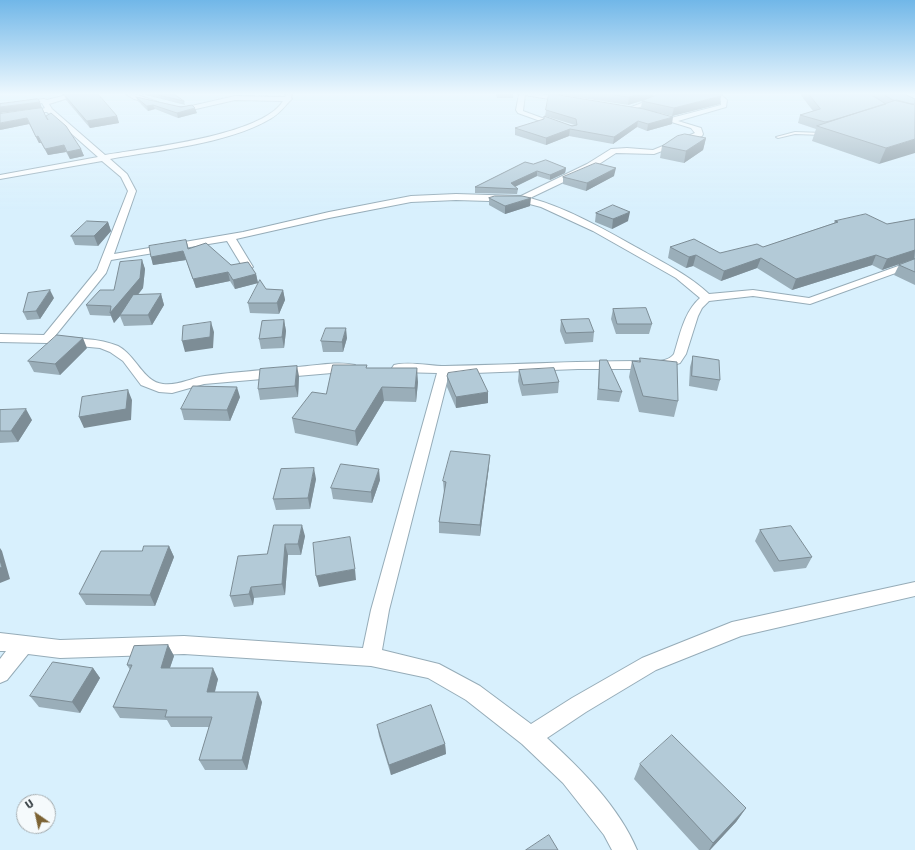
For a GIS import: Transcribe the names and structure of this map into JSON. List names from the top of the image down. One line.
{"north":"top left"}
